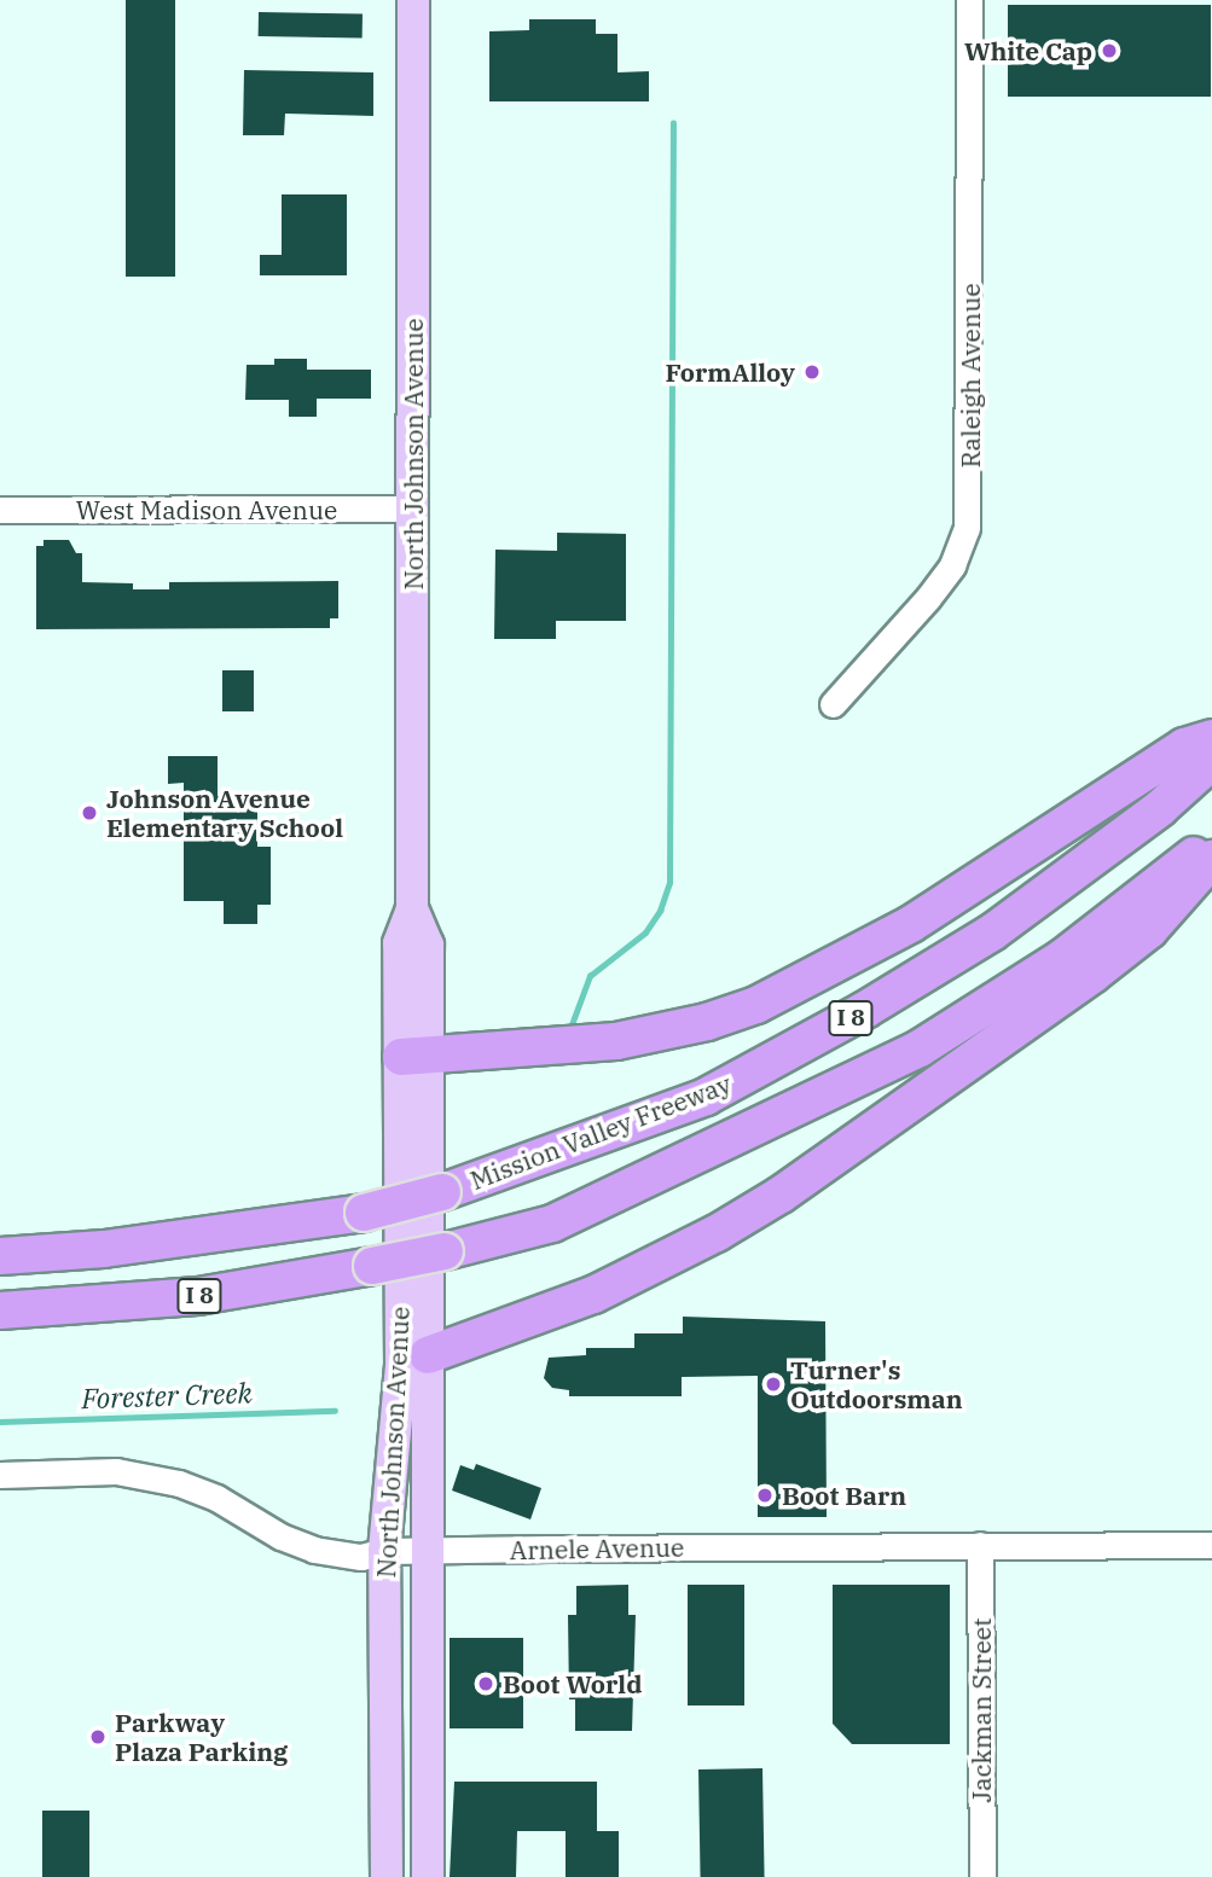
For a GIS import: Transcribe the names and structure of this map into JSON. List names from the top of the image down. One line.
{"streets":{"highway":["I 8","Mission Valley Freeway"],"main road":["North Johnson Avenue"],"street":["Raleigh Avenue","West Madison Avenue","Arnele Avenue","Jackman Street"]},"crossings":[["North Johnson Avenue","West Madison Avenue"],["North Johnson Avenue","Arnele Avenue"],["Arnele Avenue","Jackman Street"]],"water":["Forester Creek"],"places":["White Cap","FormAlloy","Johnson Avenue Elementary School","Turner's Outdoorsman","Boot Barn","Boot World","Parkway Plaza Parking"]}
